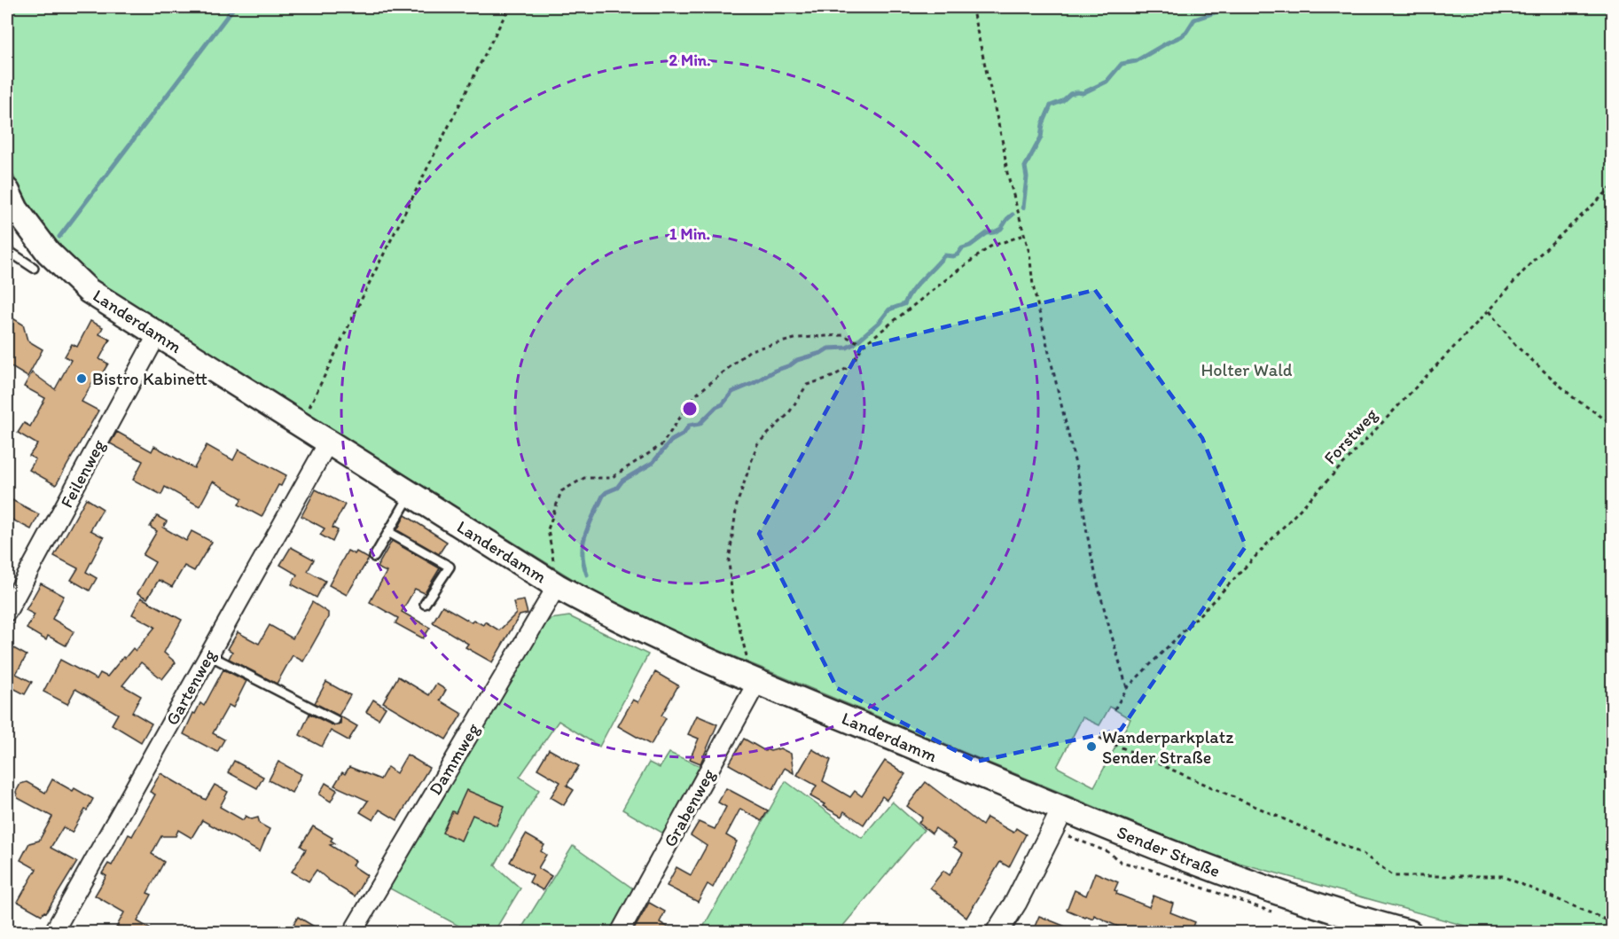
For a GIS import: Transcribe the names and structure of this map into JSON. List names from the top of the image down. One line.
{"streets":{"main road":["Landerdamm","Sender Straße"],"street":["Feilenweg","Gartenweg","Dammweg","Grabenweg"],"path":["Forstweg"]},"crossings":[["Landerdamm","Feilenweg"],["Landerdamm","Gartenweg"],["Landerdamm","Dammweg"],["Landerdamm","Grabenweg"],["Landerdamm","Sender Straße"]],"parks":["Holter Wald"],"places":["Bistro Kabinett","Wanderparkplatz Sender Straße"],"rings":["2 Min.","1 Min."]}
